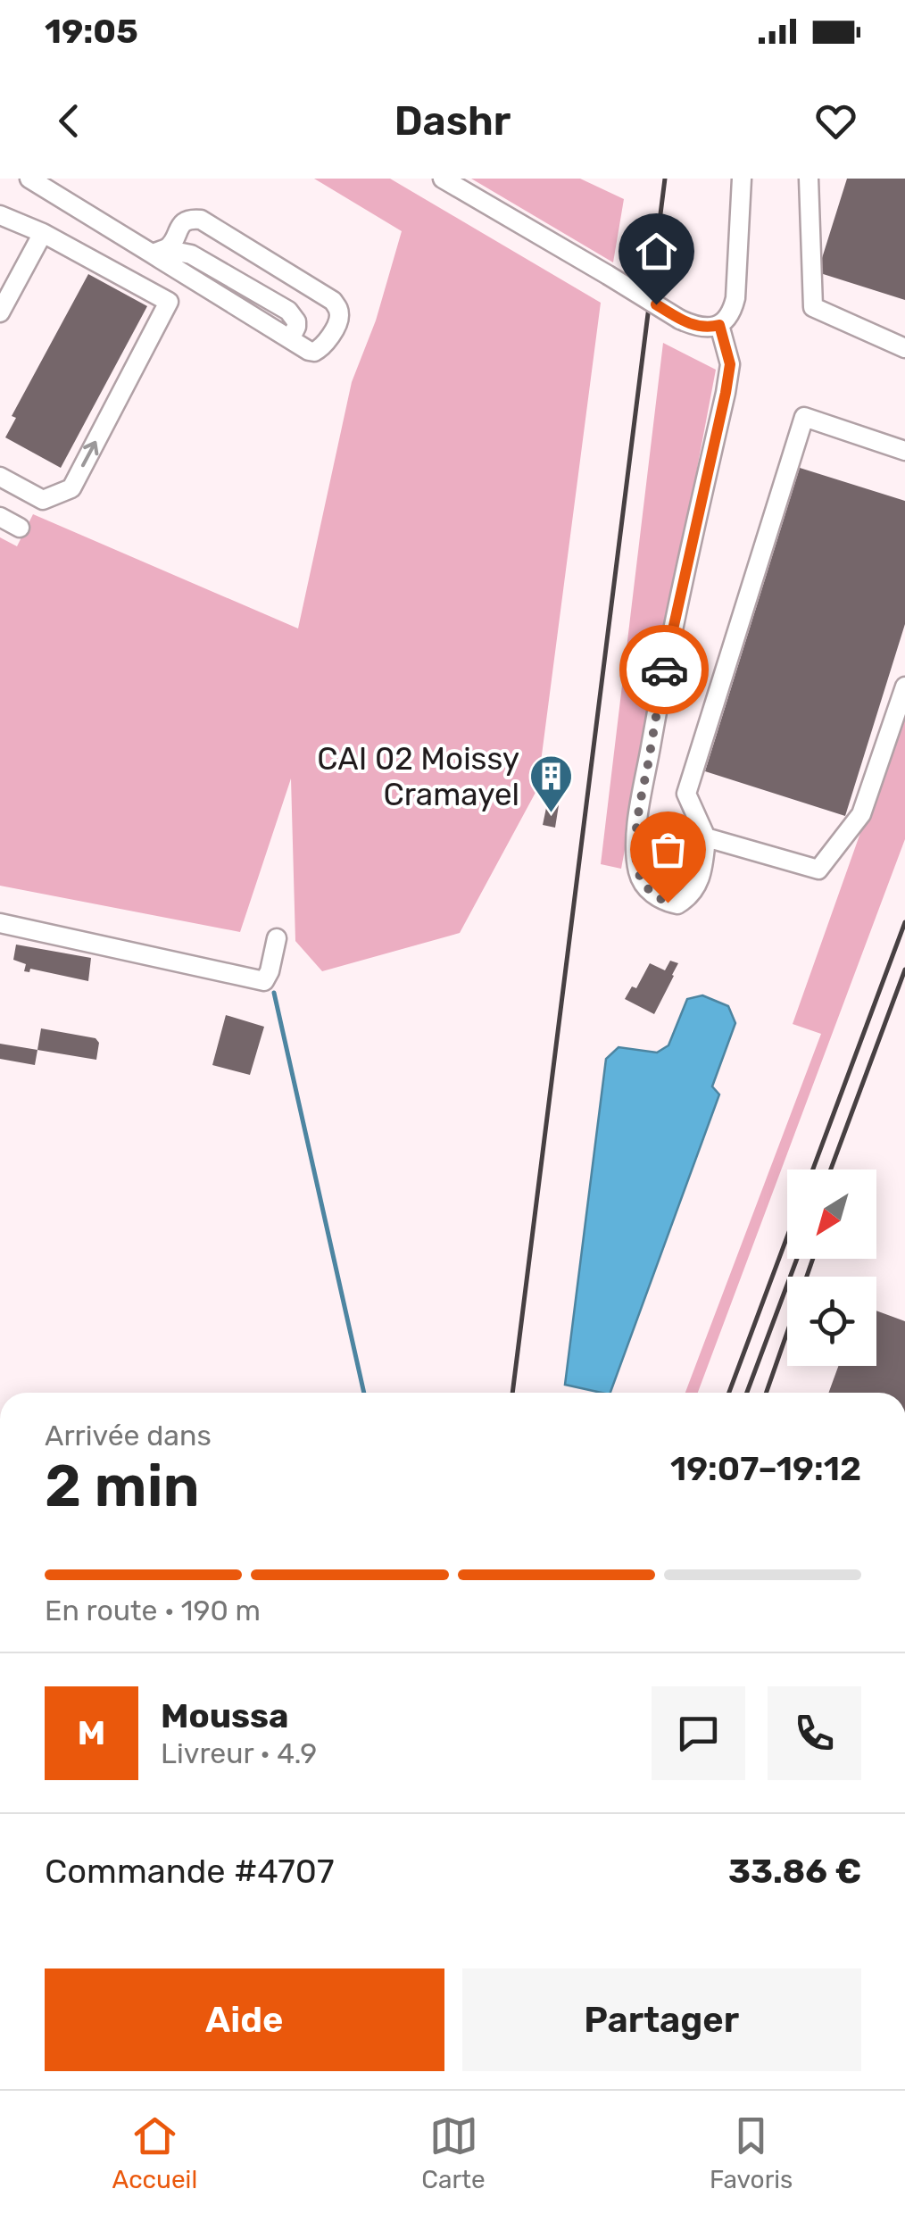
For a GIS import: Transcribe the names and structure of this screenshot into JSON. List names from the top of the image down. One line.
{"places":{"building":["CAI 02 Moissy Cramayel"]},"north":"bottom left","page":{"status":"19:05","header":"Dashr","heading":["2 min","Arrivée dans","19:07–19:12"],"panel":["Moussa","Livreur · 4.9","Commande #4707","33.86 €"],"bar":"En route · 190 m","round":"M","buttons":["Aide","Partager"],"tabs":["Accueil","Carte","Favoris"]}}
